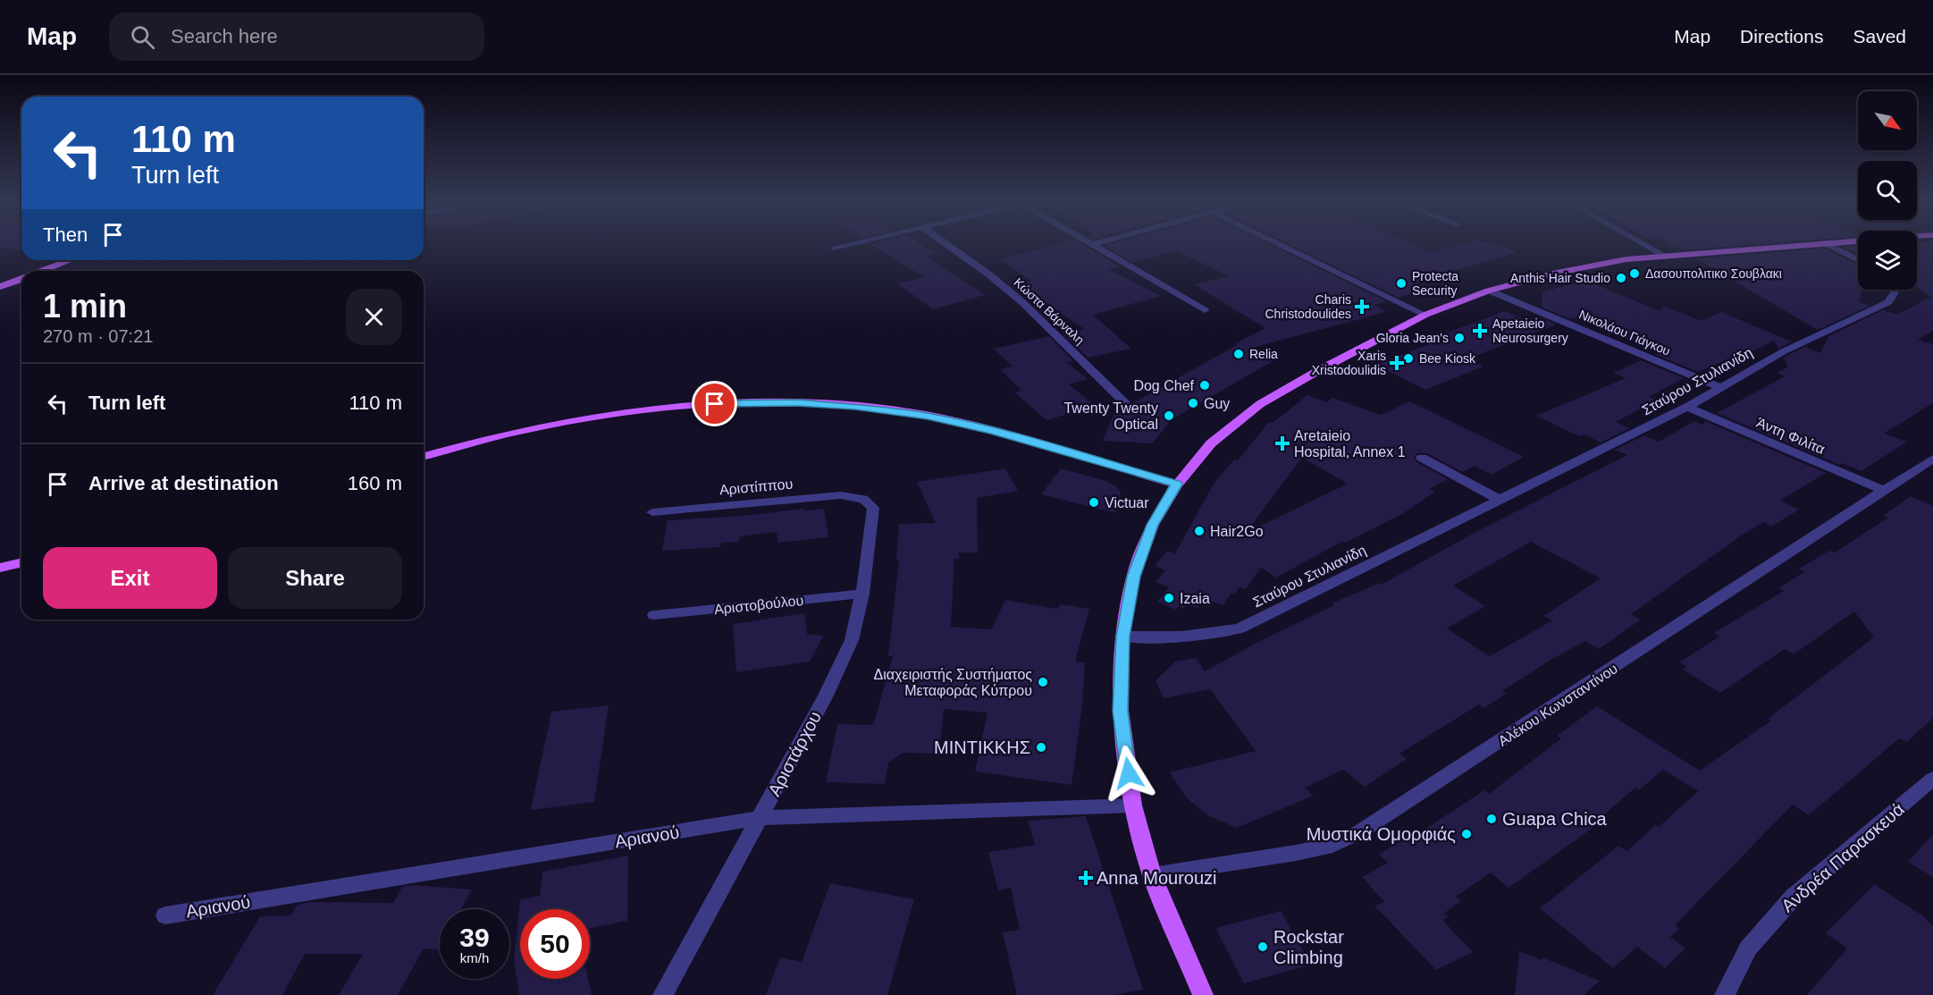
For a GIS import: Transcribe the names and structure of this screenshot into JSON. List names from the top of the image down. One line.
{"streets":{"street":["Κώστα Βάρναλη","Νικολάου Γιάγκου","Σταύρου Στυλιανίδη","Άντη Φιλίτα","Αριστίππου","Αριστοβούλου","Αλέκου Κωνσταντίνου","Αριστάρχου","Αριανού","Ανδρέα Παρασκευά"]},"crossings":[["Νικολάου Γιάγκου","Σταύρου Στυλιανίδη"],["Σταύρου Στυλιανίδη","Άντη Φιλίτα"],["Άντη Φιλίτα","Αλέκου Κωνσταντίνου"],["Αριστίππου","Αριστάρχου"],["Αριστοβούλου","Αριστάρχου"],["Αριστάρχου","Αριανού"]],"places":{"other":["Δασουπολιτικο Σουβλακι","Anthis Hair Studio","Protecta Security","Gloria Jean's","Relia","Bee Kiosk","Dog Chef","Guy","Twenty Twenty Optical","Victuar","Hair2Go","Izaia","Διαχειριστής Συστήματος Μεταφοράς Κύπρου","ΜΙΝΤΙΚΚΗΣ","Guapa Chica","Μυστικά Ομορφιάς","Rockstar Climbing"],"health":["Charis Christodoulides","Apetaieio Neurosurgery","Xaris Xristodoulidis","Aretaieio Hospital, Annex 1","Anna Mourouzi"]},"north":"bottom right","page":{"header":"Map","search":"Search here","nav":["Map","Directions","Saved"],"turn":["110 m","Turn left"],"then":"Then","heading":["1 min","270 m · 07:21"],"list":[{"name":"Turn left","value":"110 m"},{"name":"Arrive at destination","value":"160 m"}],"buttons":["Exit","Share"],"speed":"39 km/h","limit":"50"}}
